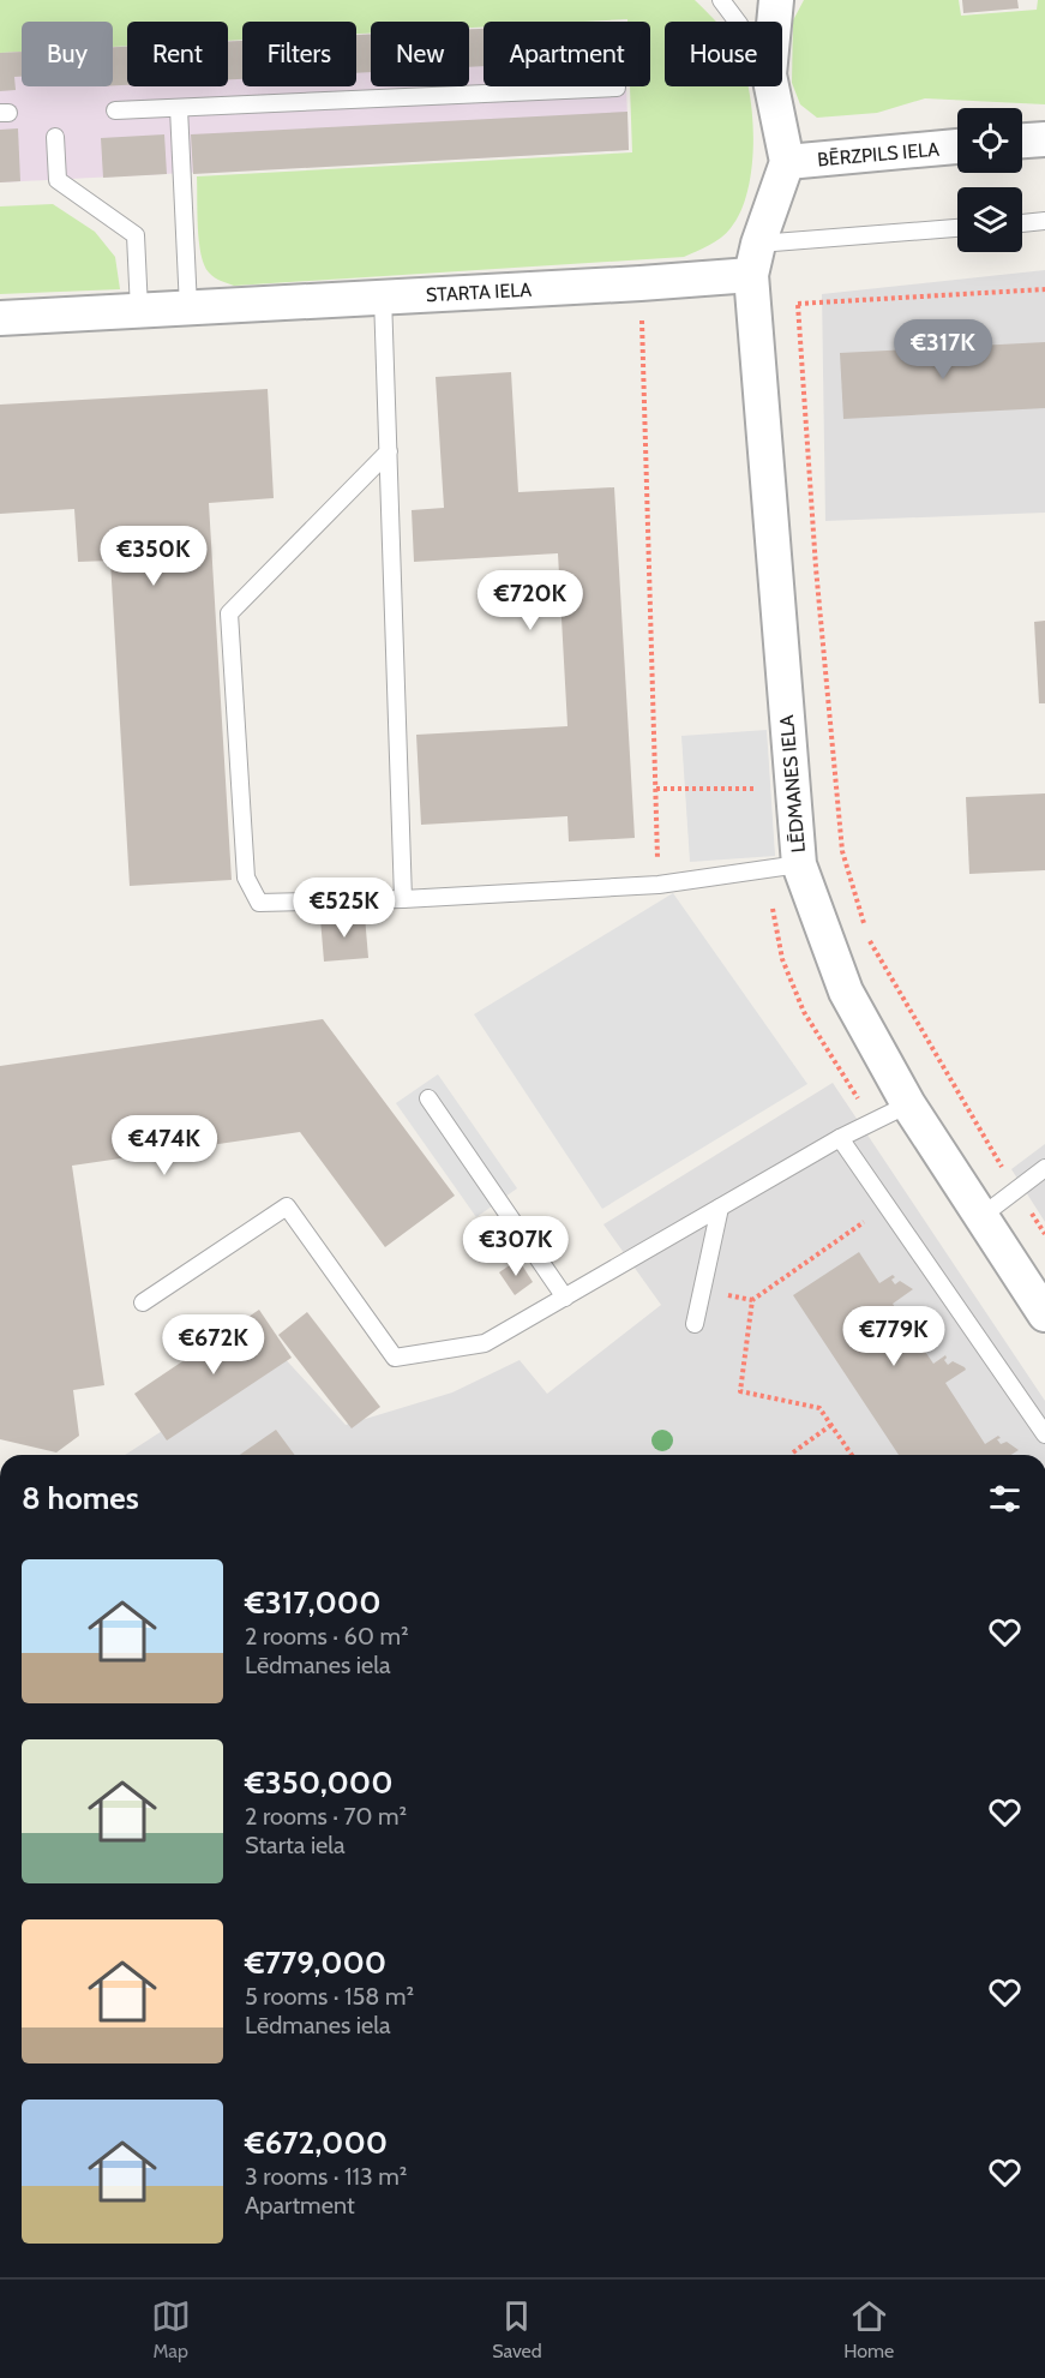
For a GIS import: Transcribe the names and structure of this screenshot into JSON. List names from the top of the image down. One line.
{"streets":{"street":["BĒRZPILS IELA","STARTA IELA","LĒDMANES IELA"]},"crossings":[["STARTA IELA","LĒDMANES IELA"]],"page":{"chip":["Buy","Rent","Filters","New","Apartment","House"],"price":["€317K","€350K","€720K","€525K","€474K","€307K","€779K","€672K"],"heading":"8 homes","list":[{"name":"€317,000","note":"2 rooms · 60 m² · Lēdmanes iela"},{"name":"€350,000","note":"2 rooms · 70 m² · Starta iela"},{"name":"€779,000","note":"5 rooms · 158 m² · Lēdmanes iela"},{"name":"€672,000","note":"3 rooms · 113 m² · Apartment"}],"tabs":["Map","Saved","Home"]}}
